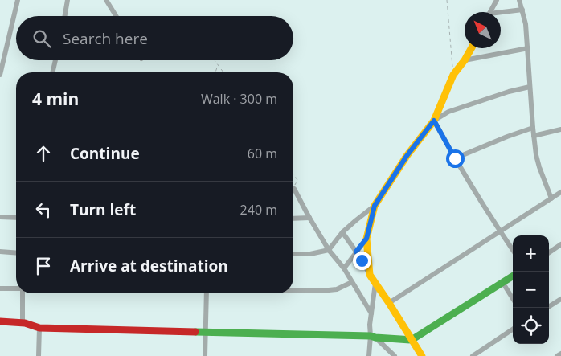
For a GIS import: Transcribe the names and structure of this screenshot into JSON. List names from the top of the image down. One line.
{"north":"top left","page":{"search":"Search here","heading":["4 min","Walk · 300 m"],"list":[["Continue","60 m"],["Turn left","240 m"],"Arrive at destination"],"map_buttons":["+","−"]}}
